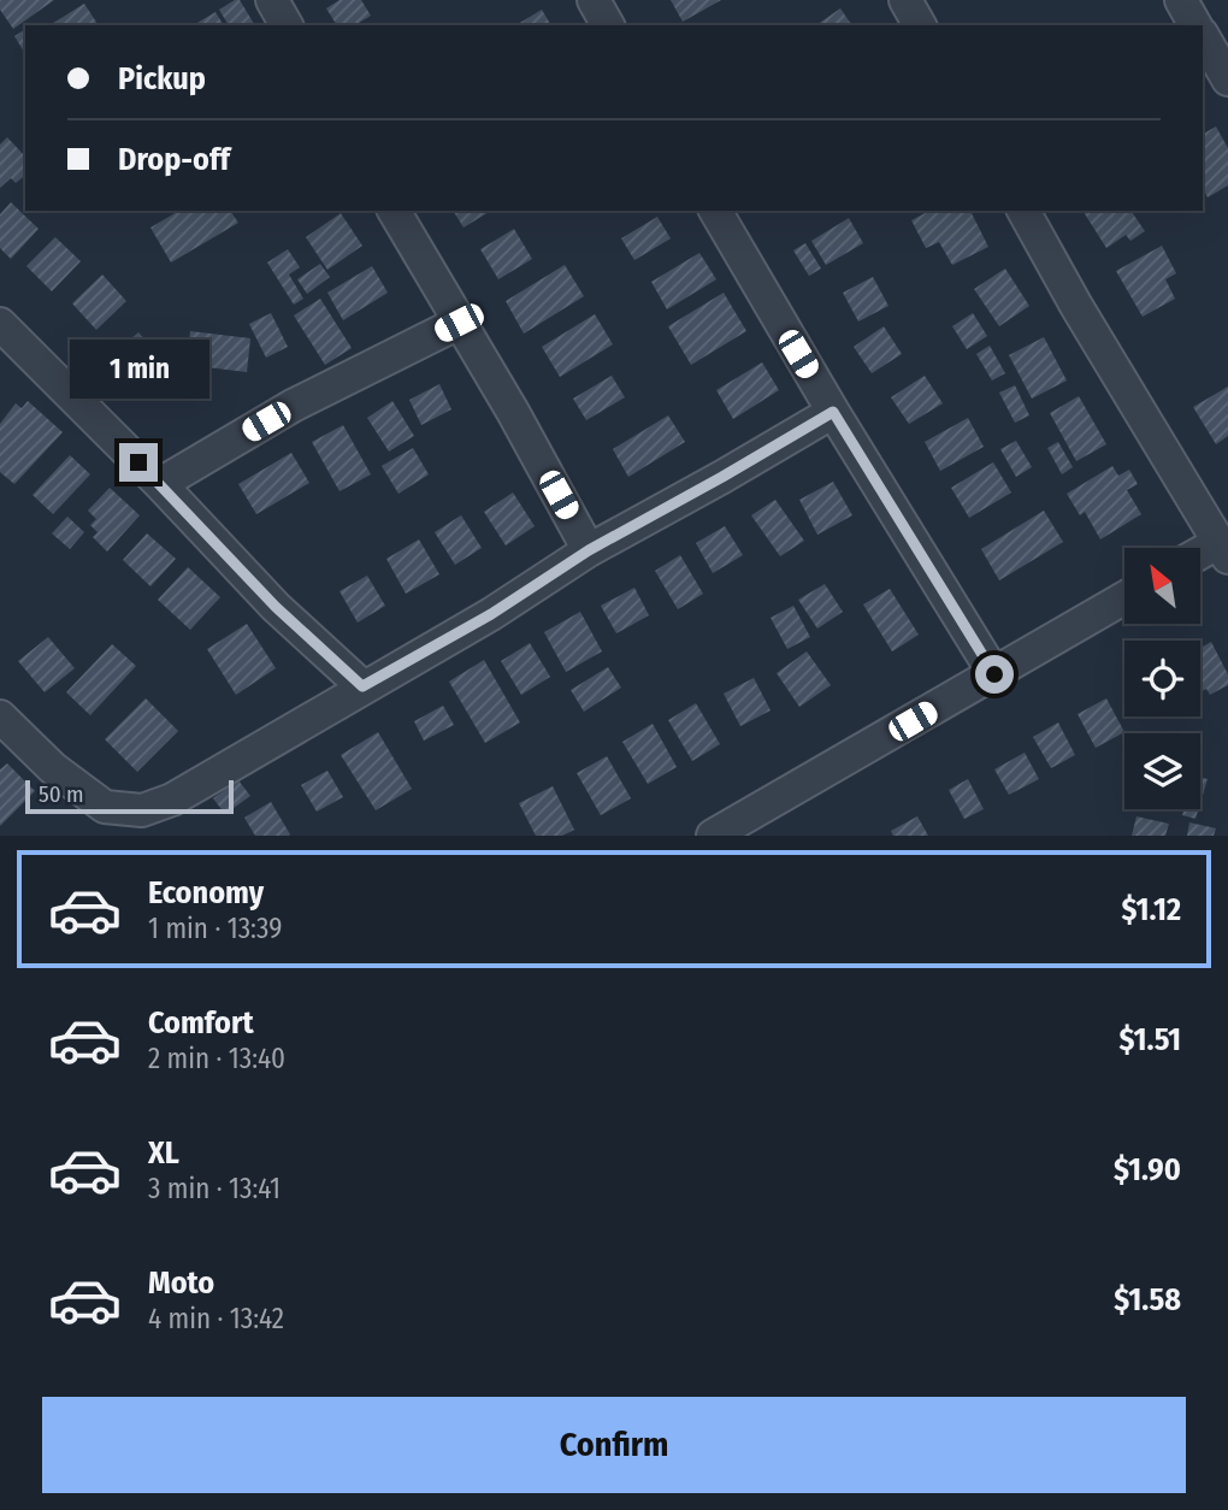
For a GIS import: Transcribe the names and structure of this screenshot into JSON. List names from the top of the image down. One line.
{"scale_bar":"50 m","north":"top left","page":{"banner":["Pickup","Drop-off"],"bubble":"1 min","scale":"50 m","list":[{"name":"Economy","note":"1 min · 13:39","value":"$1.12"},{"name":"Comfort","note":"2 min · 13:40","value":"$1.51"},{"name":"XL","note":"3 min · 13:41","value":"$1.90"},{"name":"Moto","note":"4 min · 13:42","value":"$1.58"}],"buttons":"Confirm"}}
